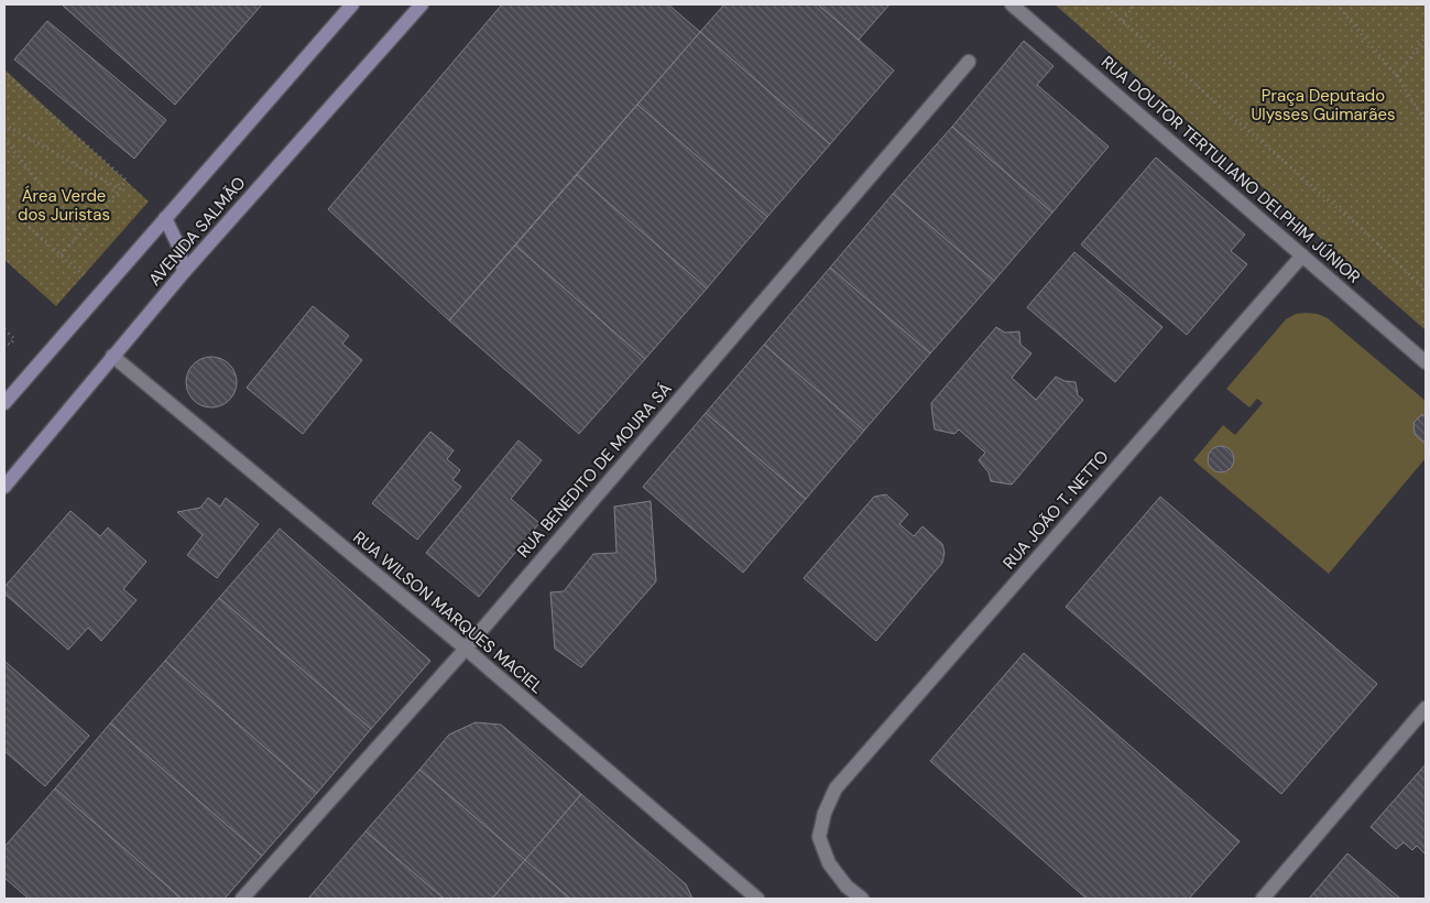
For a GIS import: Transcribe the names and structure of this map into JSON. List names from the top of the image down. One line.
{"streets":{"street":["RUA DOUTOR TERTULIANO DELPHIM JÚNIOR","AVENIDA SALMÃO","RUA BENEDITO DE MOURA SÁ","RUA JOÃO T. NETTO","RUA WILSON MARQUES MACIEL"]},"crossings":[["RUA DOUTOR TERTULIANO DELPHIM JÚNIOR","RUA JOÃO T. NETTO"],["AVENIDA SALMÃO","RUA WILSON MARQUES MACIEL"],["RUA BENEDITO DE MOURA SÁ","RUA WILSON MARQUES MACIEL"]],"parks":["Praça Deputado Ulysses Guimarães","Área Verde dos Juristas"]}
